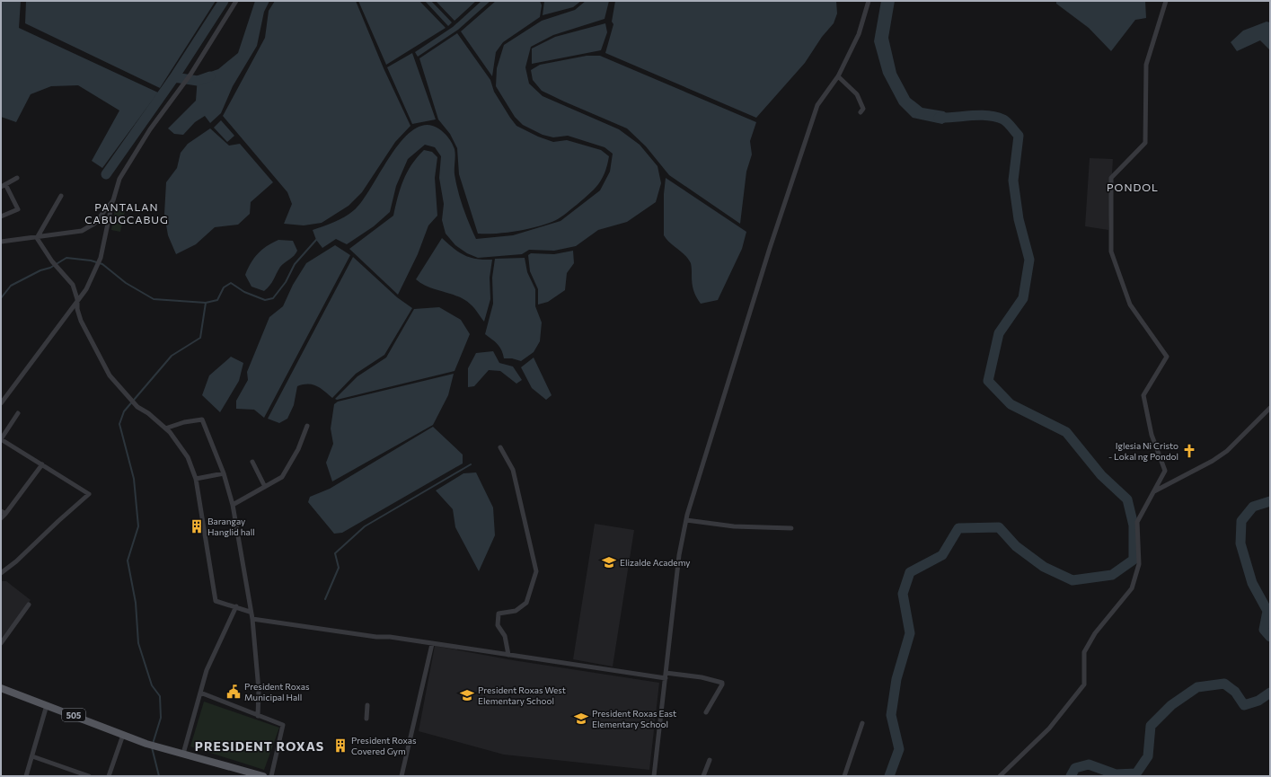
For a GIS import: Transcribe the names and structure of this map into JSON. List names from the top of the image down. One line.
{"streets":{"main road":["505"]},"districts":["PONDOL","PANTALAN CABUGCABUG","PRESIDENT ROXAS"],"places":{"church":["Iglesia Ni Cristo - Lokal ng Pondol"],"building":["Barangay Hanglid hall","President Roxas Covered Gym"],"school or university":["Elizalde Academy","President Roxas West Elementary School","President Roxas East Elementary School"],"public building":["President Roxas Municipal Hall"]}}
